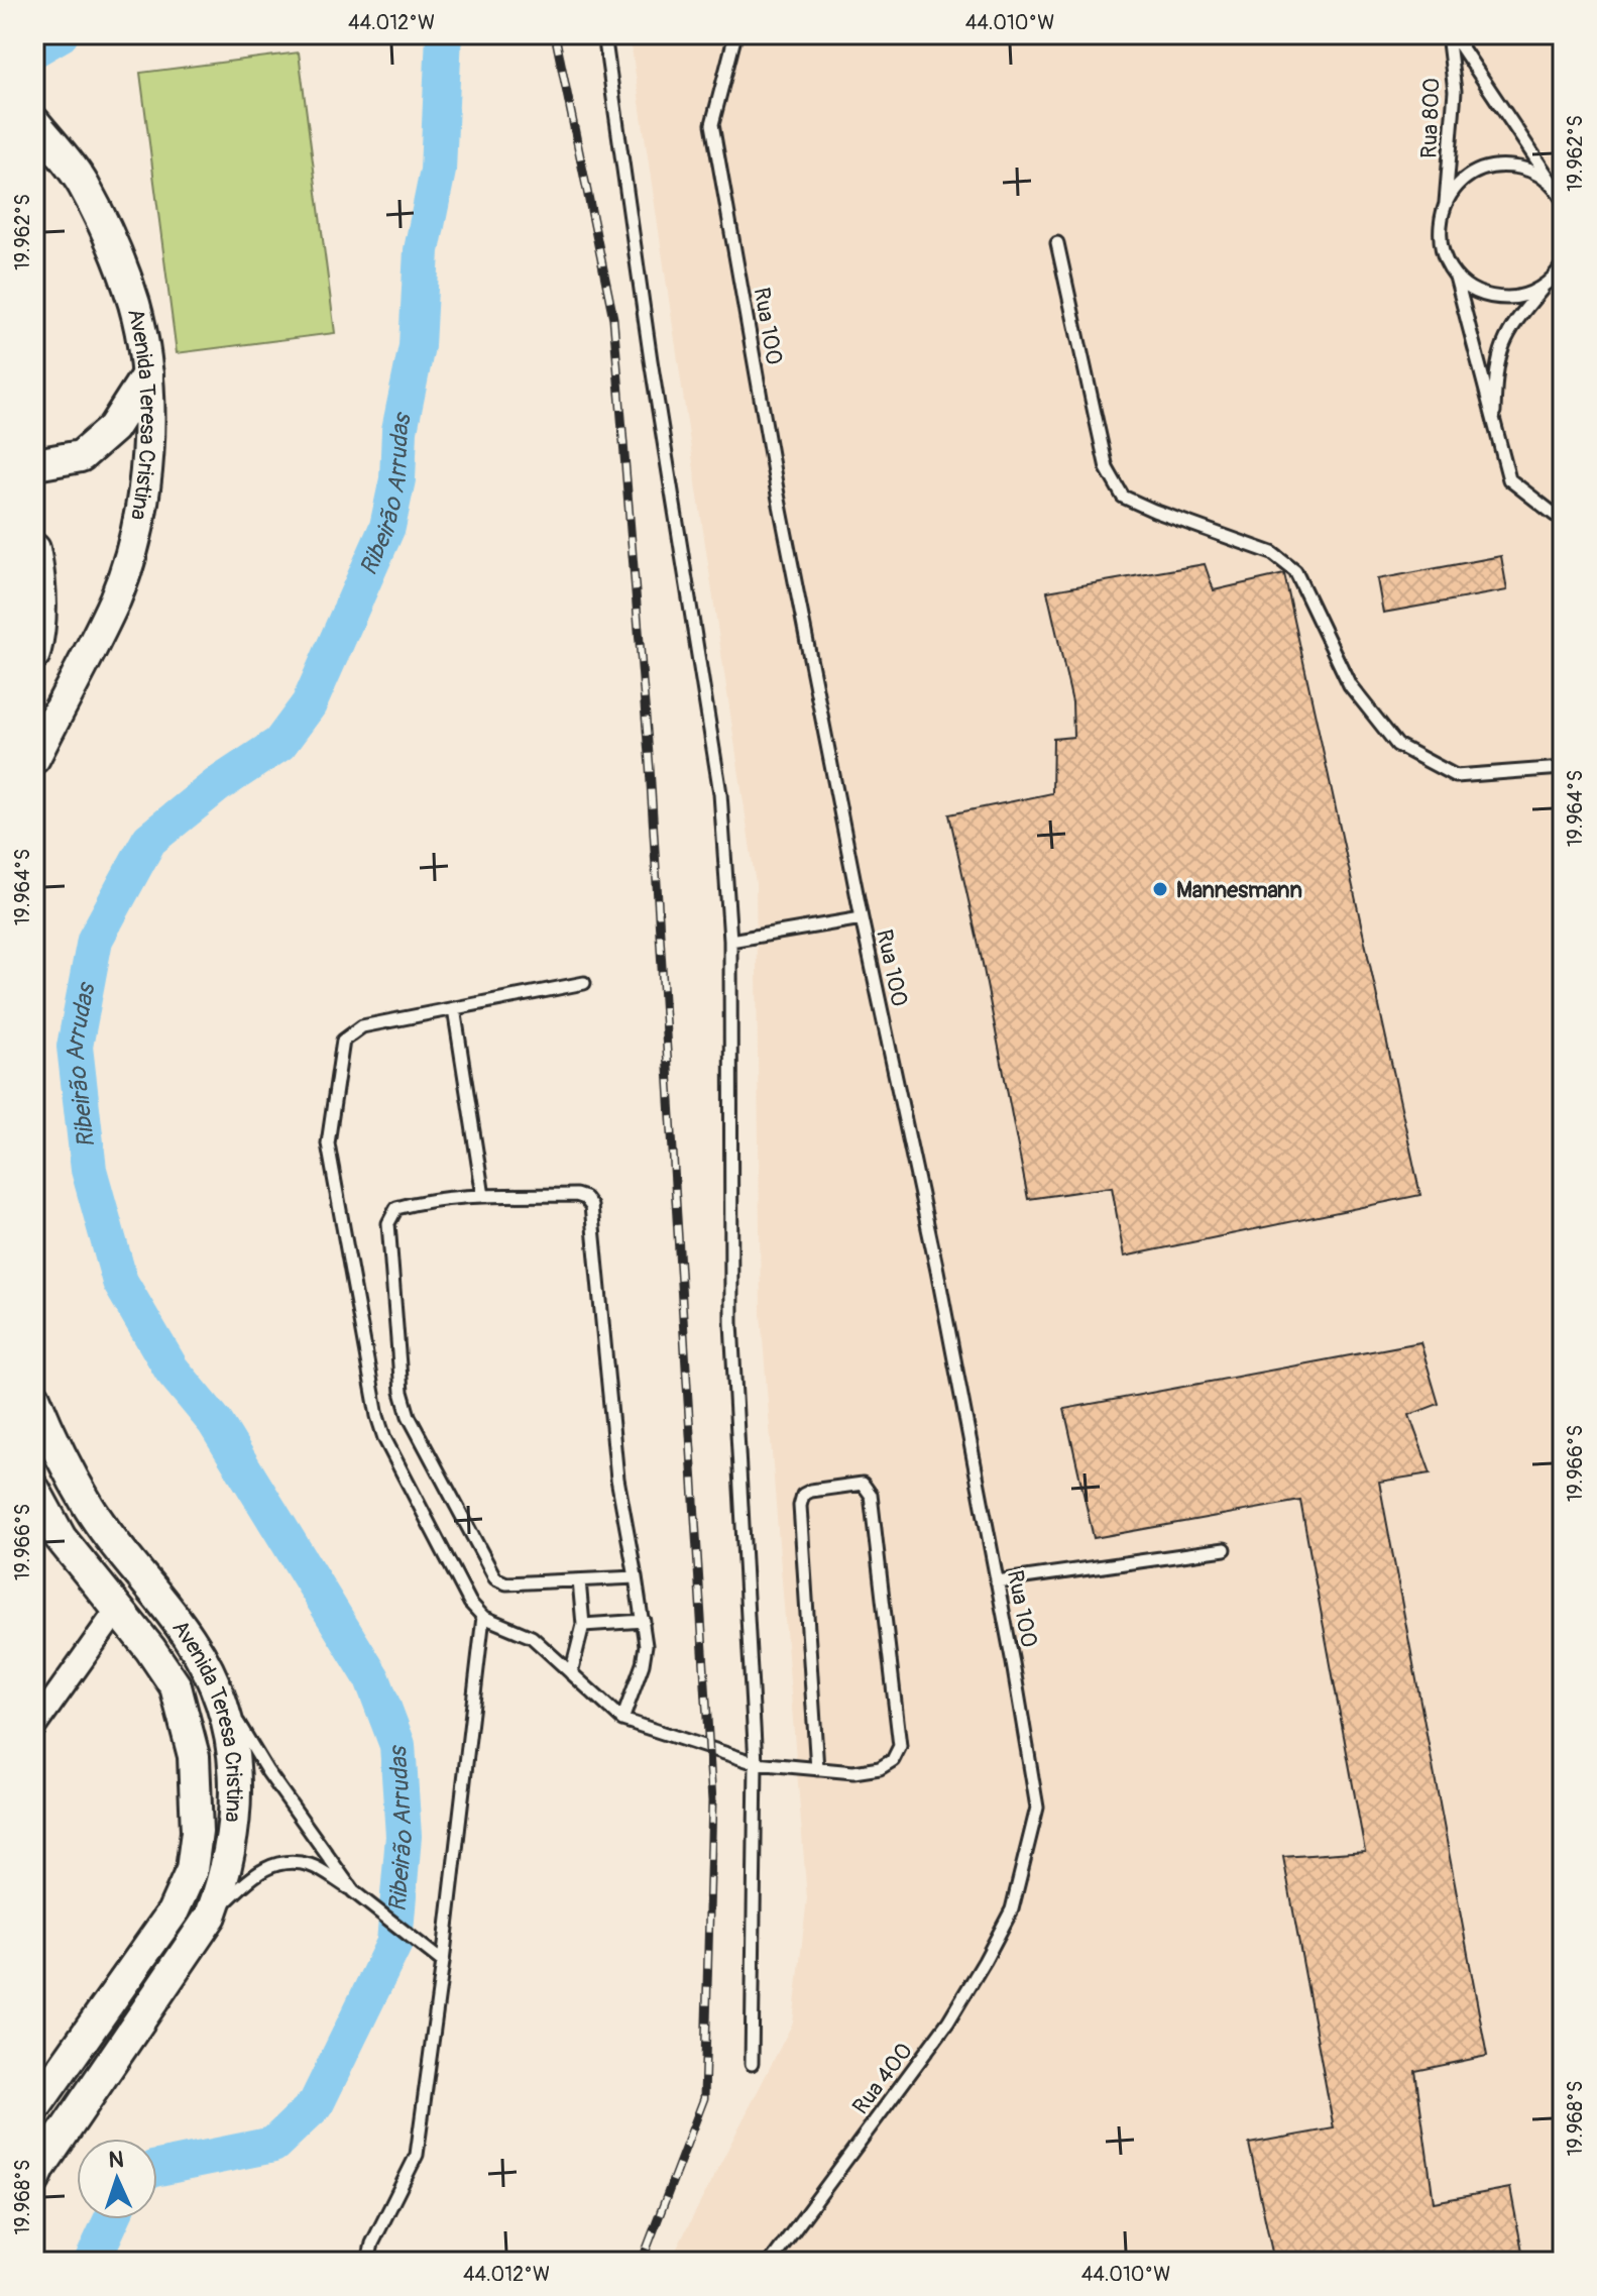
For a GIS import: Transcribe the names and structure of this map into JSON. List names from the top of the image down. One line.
{"streets":{"main road":["Avenida Teresa Cristina"],"lane":["Rua 800","Rua 100","Rua 400"]},"crossings":[["Rua 100","Rua 400"]],"water":["Ribeirão Arrudas"],"places":["Mannesmann"],"north":"top","coordinates":["44.012°W","44.010°W","19.962°S","19.964°S","19.966°S","19.968°S"]}
